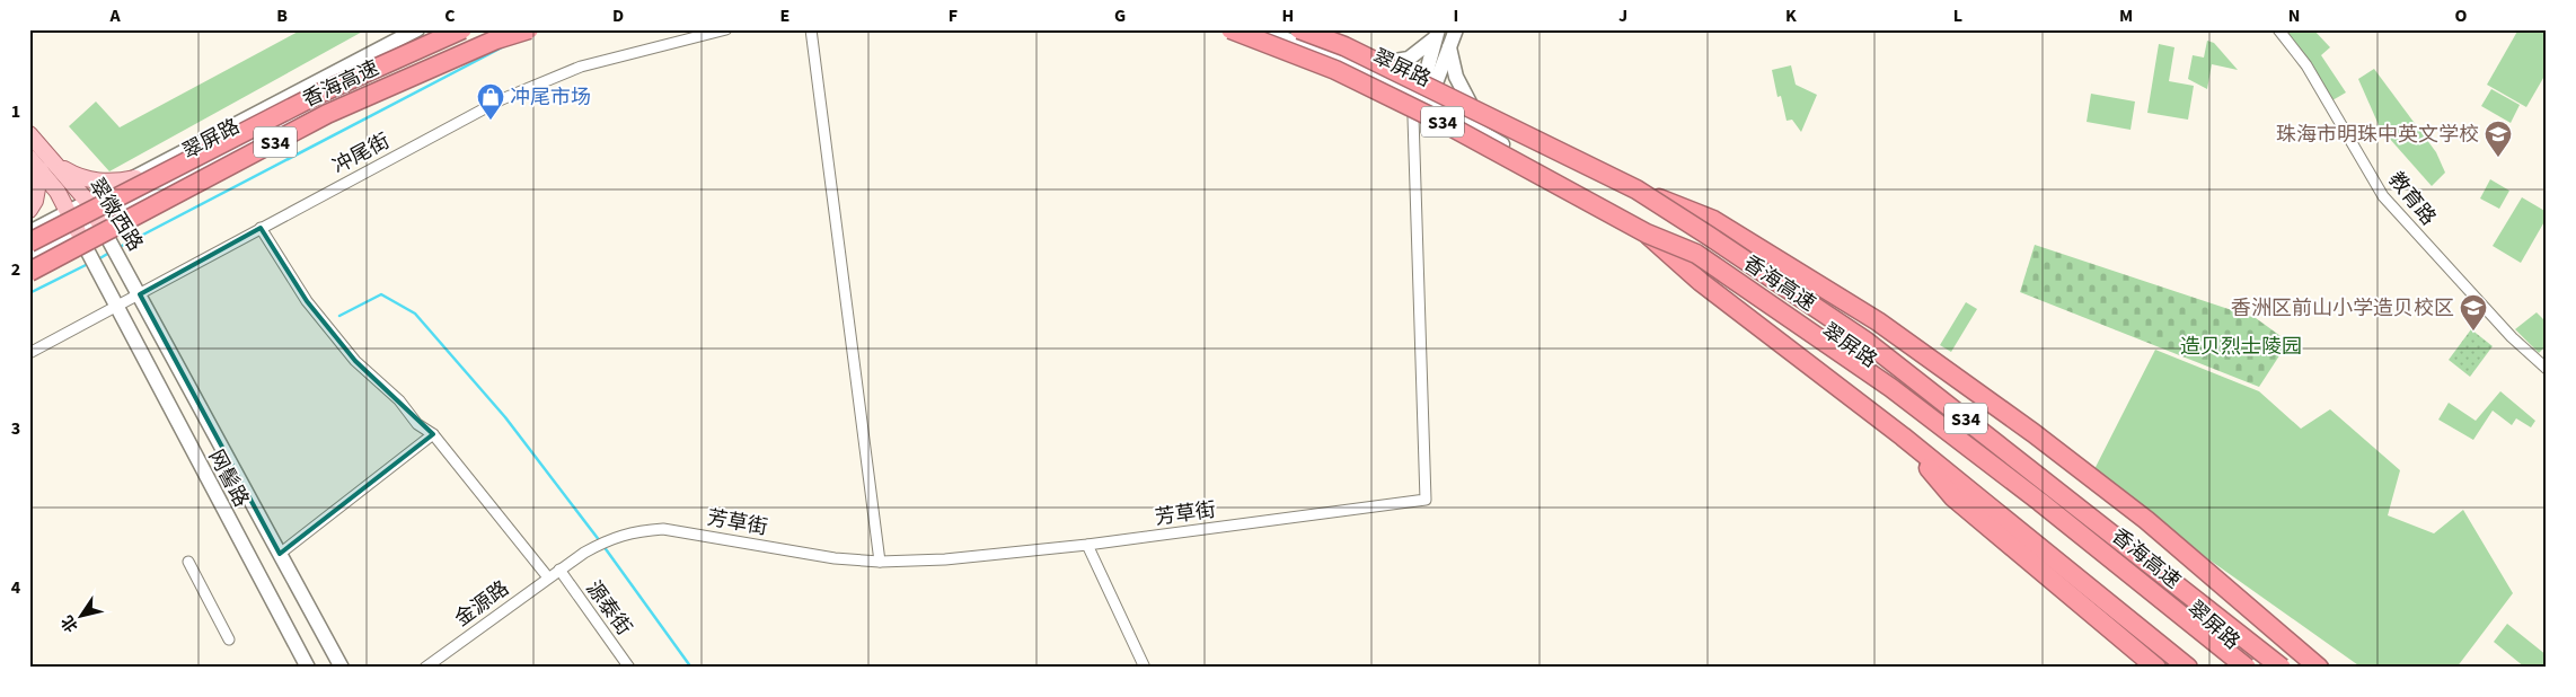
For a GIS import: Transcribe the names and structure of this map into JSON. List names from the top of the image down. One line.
{"streets":{"highway":["香海高速","S34"],"main road":["翠屏路","翠微西路","网髻路"],"street":["冲尾街","教育路","芳草街","金源路","源泰街"]},"crossings":[["翠屏路","翠微西路"],["翠屏路","芳草街"],["冲尾街","翠微西路"],["冲尾街","网髻路"],["翠微西路","网髻路"],["芳草街","金源路"],["芳草街","源泰街"],["金源路","源泰街"]],"parks":["造贝烈士陵园"],"places":{"shop":["冲尾市场"],"school or university":["珠海市明珠中英文学校","香洲区前山小学造贝校区"]},"north":"bottom left","grid":{"columns":["A","B","C","D","E","F","G","H","I","J","K","L","M","N","O"],"rows":["1","2","3","4"]}}
